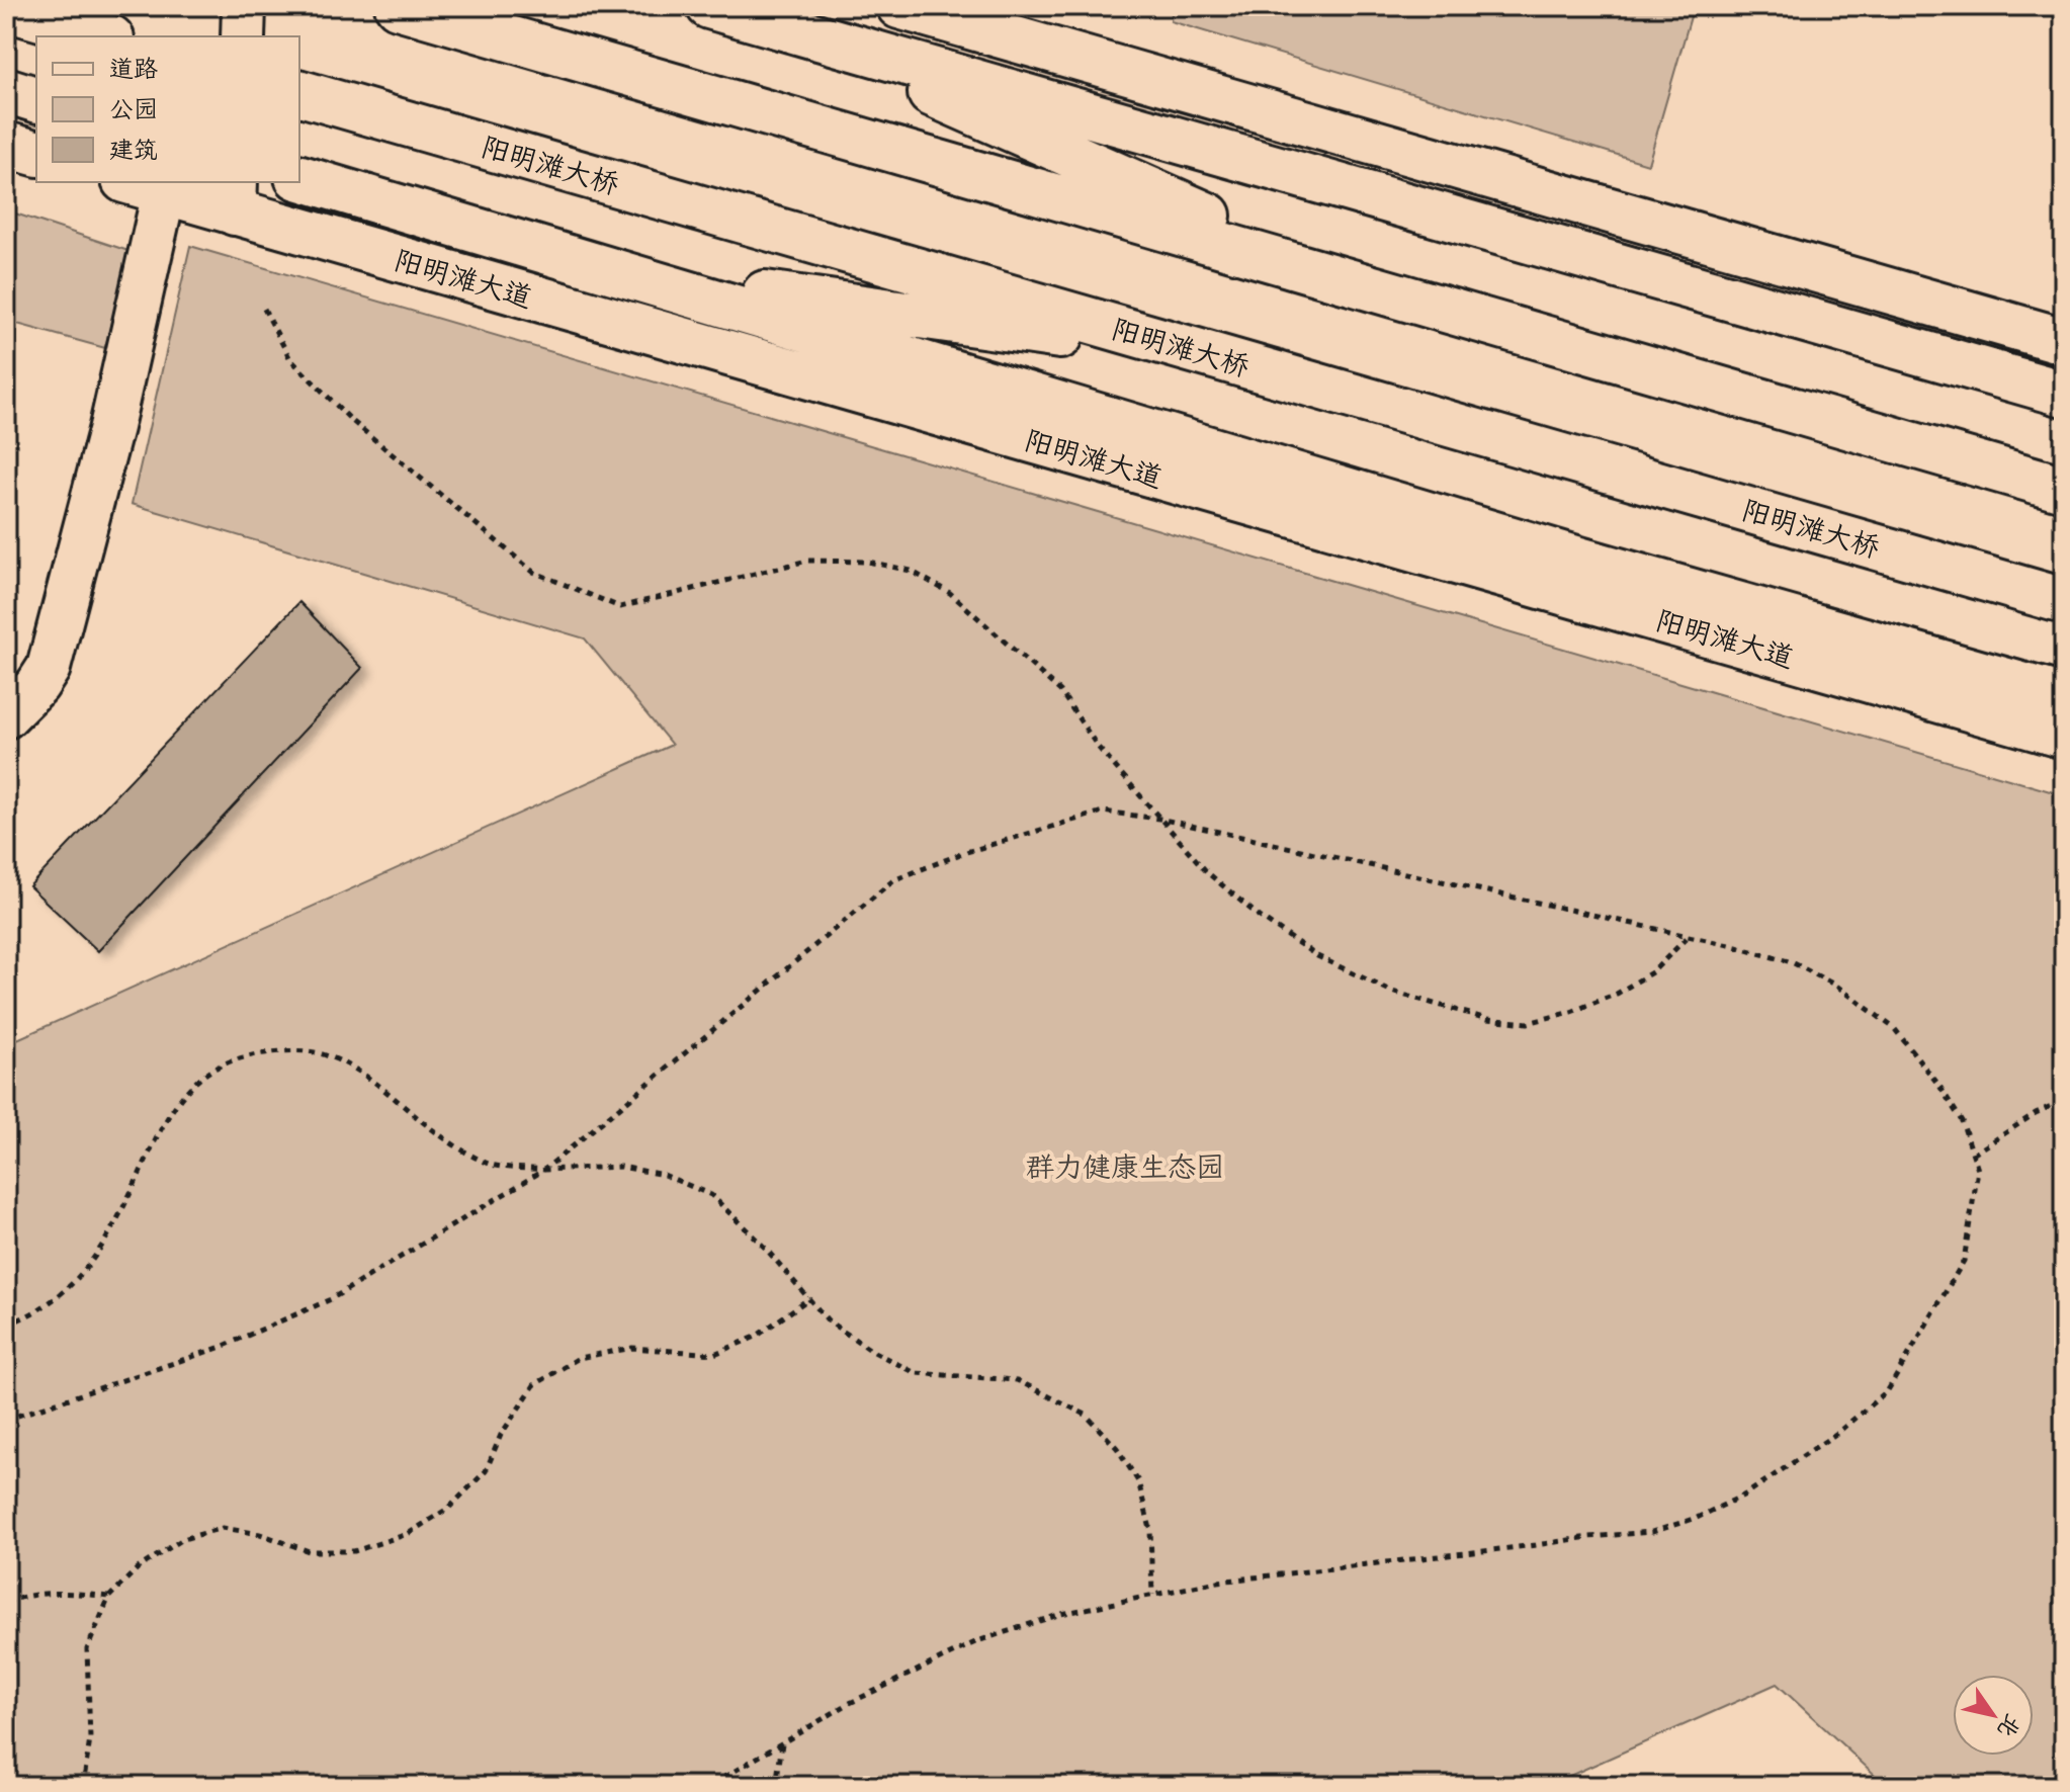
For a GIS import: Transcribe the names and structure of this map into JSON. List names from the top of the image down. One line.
{"streets":{"highway":["阳明滩大桥","阳明滩大道"]},"parks":["群力健康生态园"],"legend":["道路","公园","建筑"],"north":"bottom right"}
